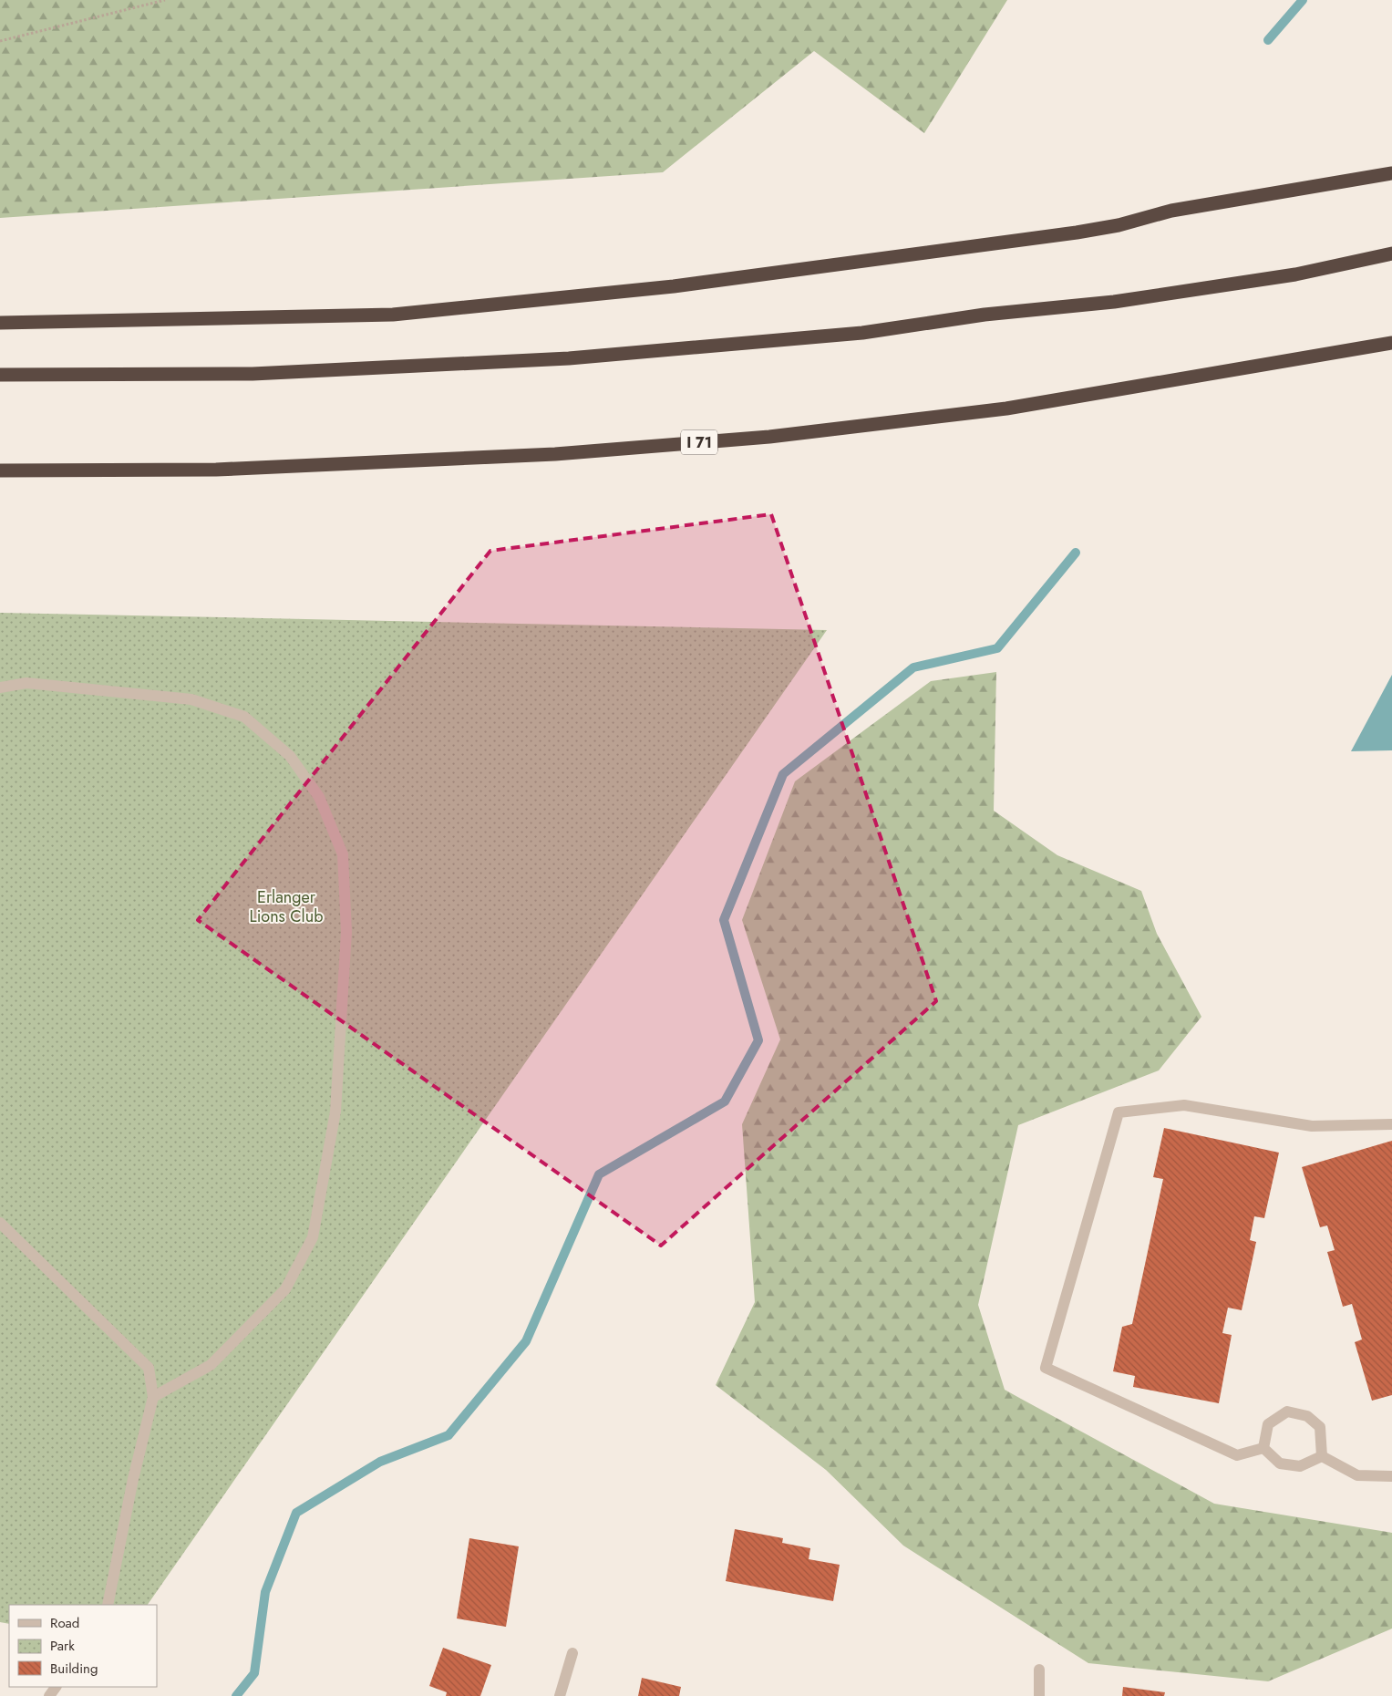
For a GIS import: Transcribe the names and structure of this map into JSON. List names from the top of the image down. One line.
{"streets":{"highway":["I 71"]},"parks":["Erlanger Lions Club"],"legend":["Road","Park","Building"]}
